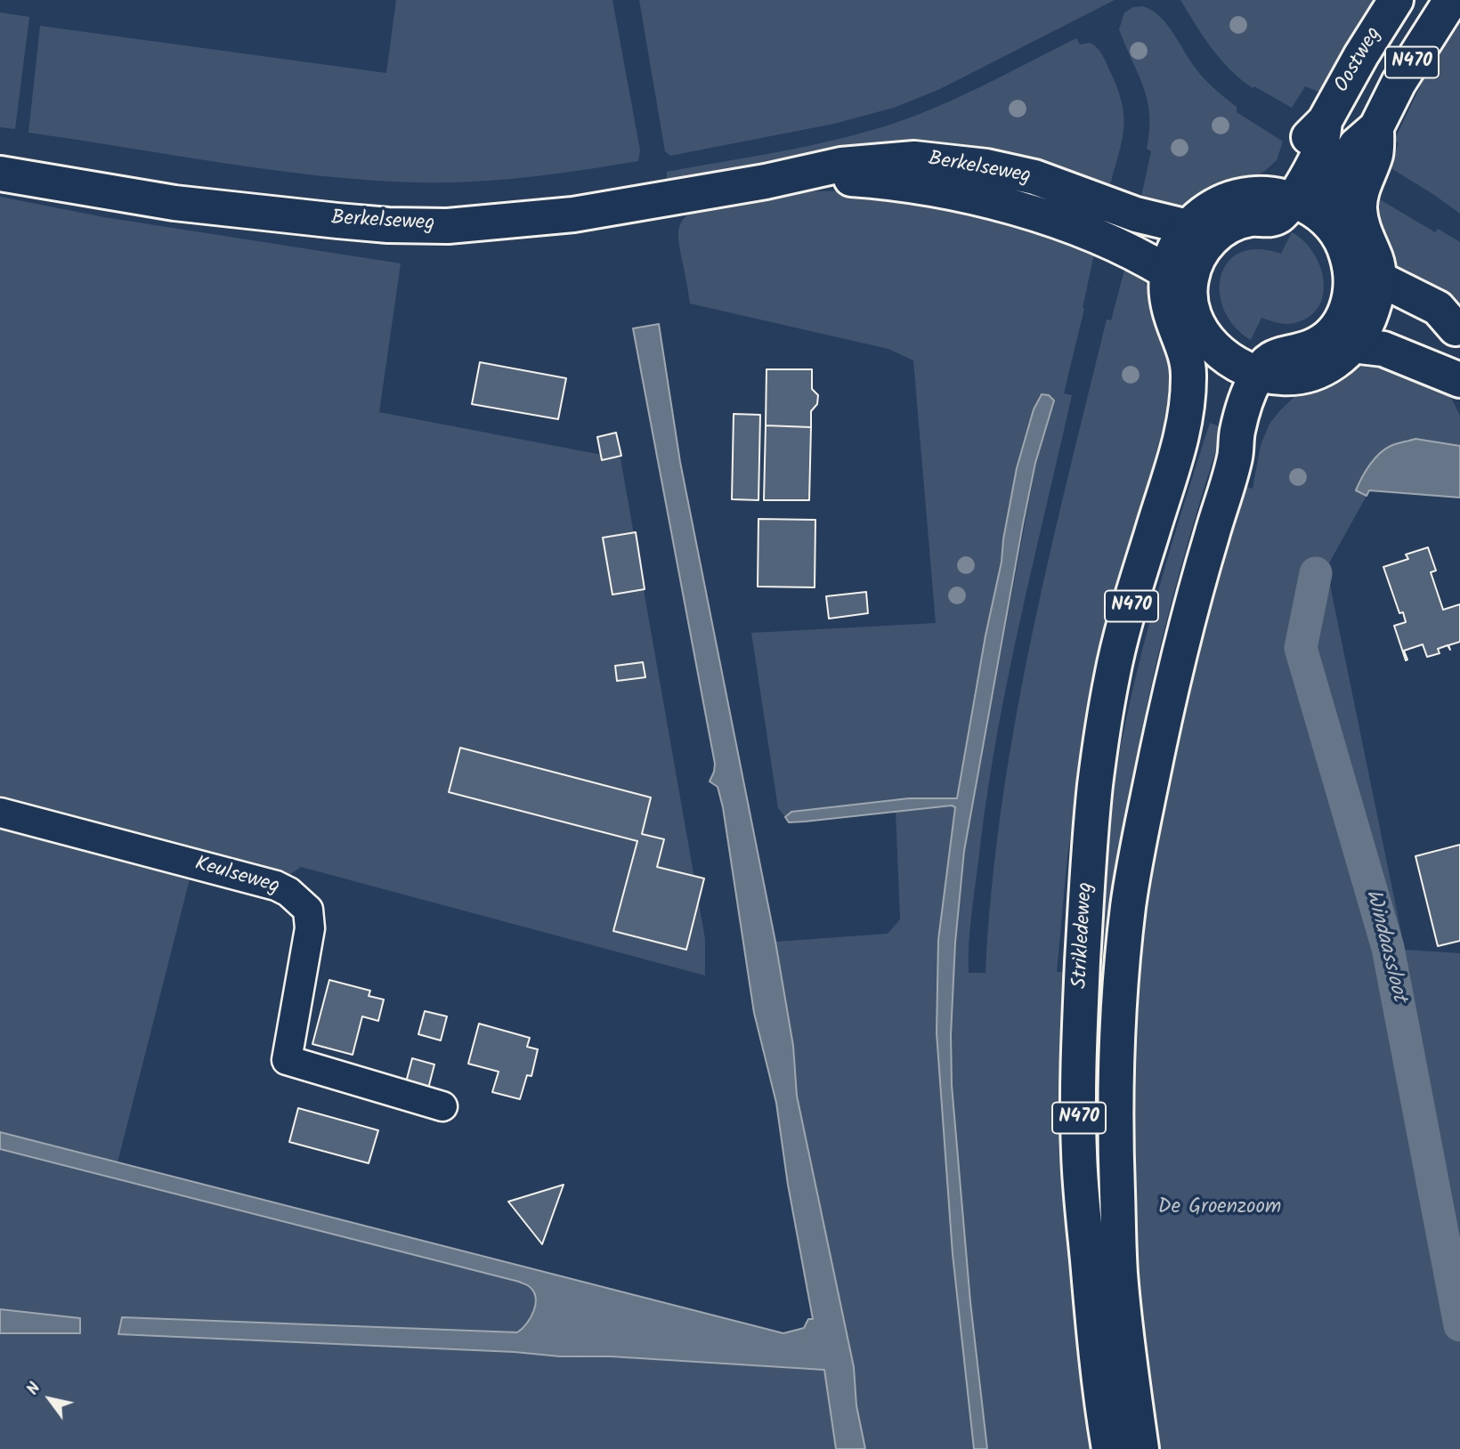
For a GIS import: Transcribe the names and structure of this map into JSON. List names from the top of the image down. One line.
{"streets":{"main road":["Oostweg","N470","Berkelseweg","Strikledeweg"],"street":["Keulseweg"]},"crossings":[["Oostweg","N470"],["N470","Berkelseweg"],["N470","Strikledeweg"]],"water":["Windaassloot"],"parks":["De Groenzoom"],"north":"top left"}
